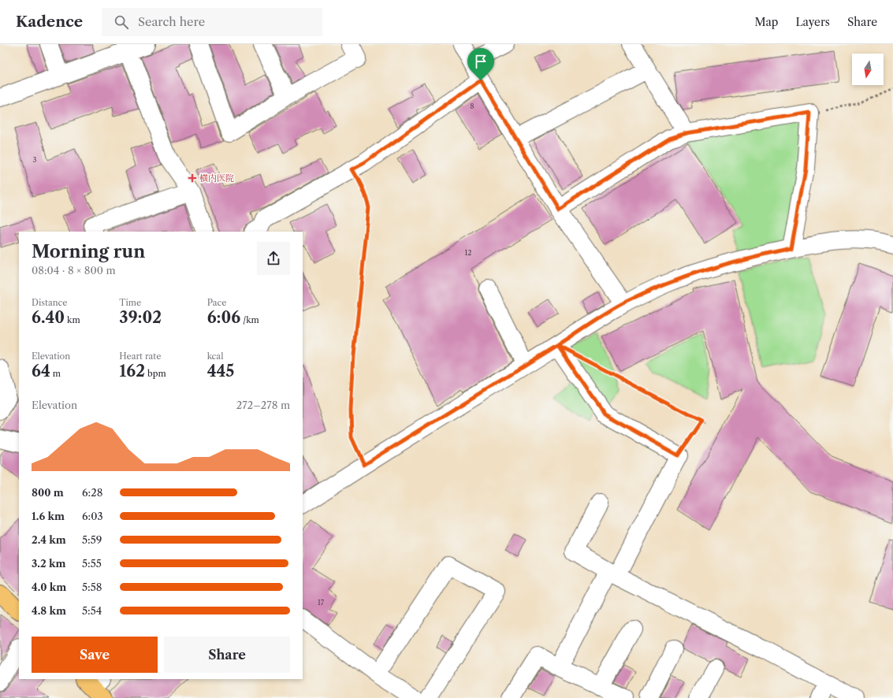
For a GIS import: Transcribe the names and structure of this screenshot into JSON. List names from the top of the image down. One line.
{"places":{"health":["横内医院"]},"house_numbers":["8","3","12","17"],"north":"bottom","page":{"header":"Kadence","search":"Search here","nav":["Map","Layers","Share"],"heading":["Morning run","08:04 · 8 × 800 m"],"stats":[["Distance","6.40 km"],["Time","39:02"],["Pace","6:06 /km"],["Elevation","64 m"],["Heart rate","162 bpm"],["kcal","445"]],"chart":["Elevation","272–278 m"],"list":[{"name":"800 m","note":"6:28"},{"name":"1.6 km","note":"6:03"},{"name":"2.4 km","note":"5:59"},{"name":"3.2 km","note":"5:55"},{"name":"4.0 km","note":"5:58"},{"name":"4.8 km","note":"5:54"}],"buttons":["Save","Share"]}}
